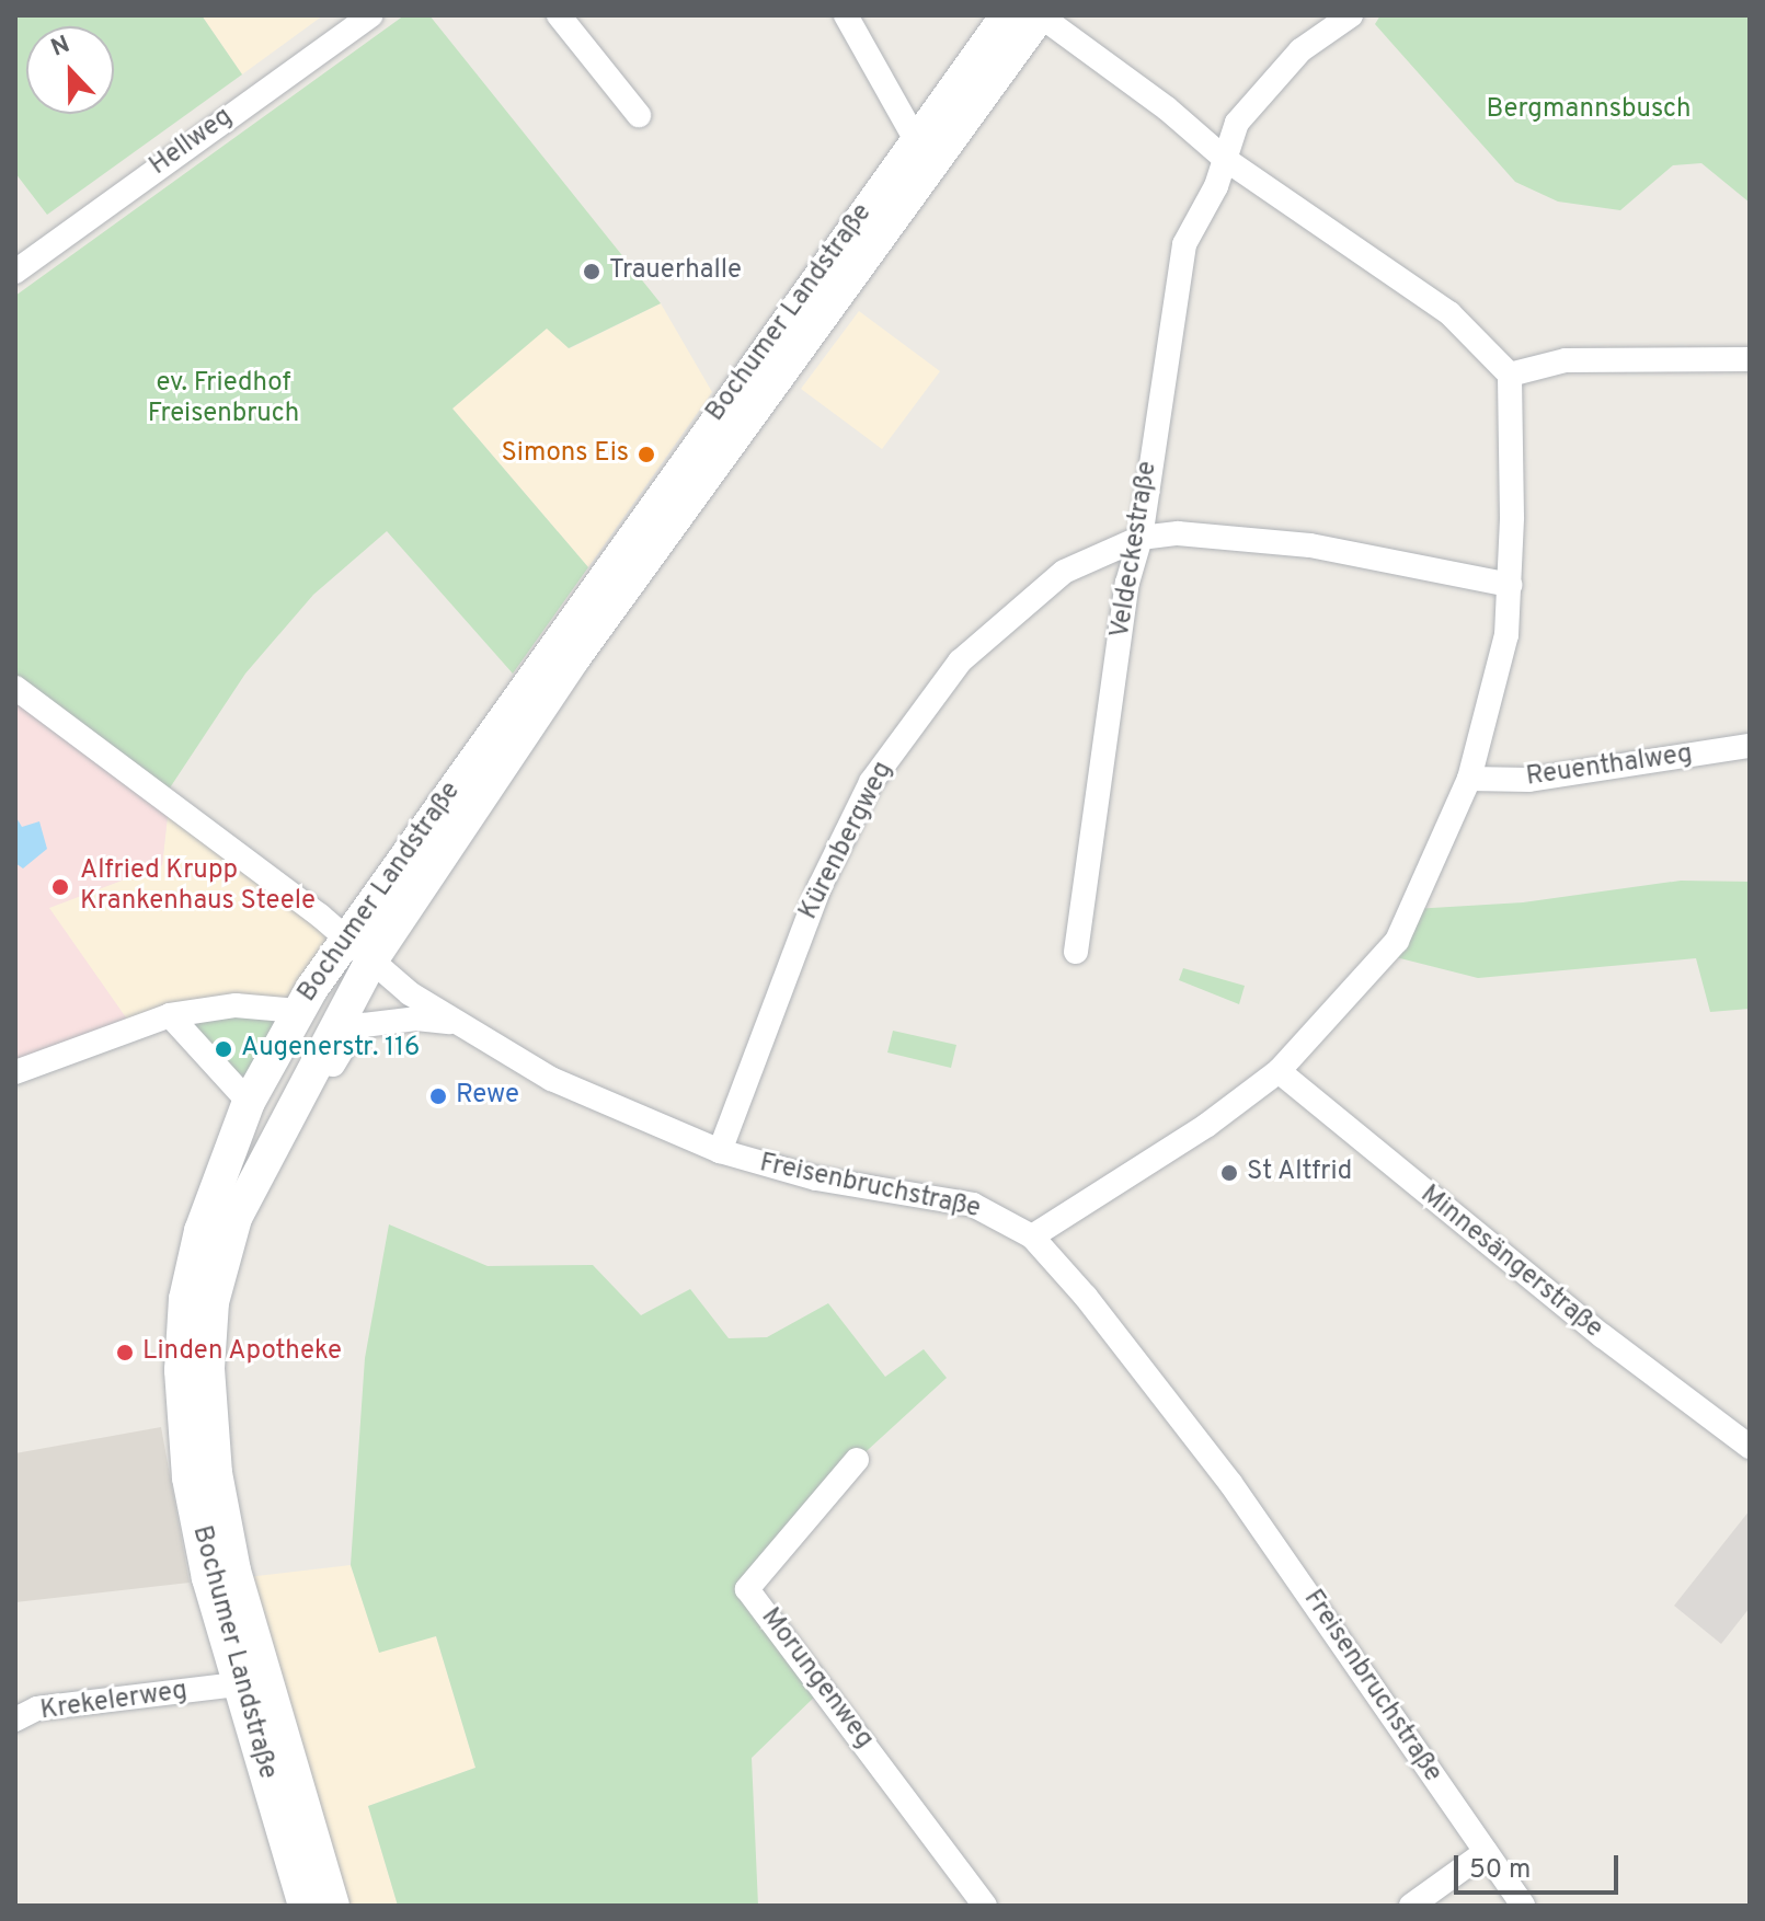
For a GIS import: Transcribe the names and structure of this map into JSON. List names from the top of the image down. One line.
{"streets":{"main road":["Bochumer Landstraße"],"street":["Hellweg","Veldeckestraße","Reuenthalweg","Kürenbergweg","Freisenbruchstraße","Minnesängerstraße","Morungenweg","Krekelerweg"]},"crossings":[["Bochumer Landstraße","Freisenbruchstraße"],["Bochumer Landstraße","Krekelerweg"],["Veldeckestraße","Kürenbergweg"],["Kürenbergweg","Freisenbruchstraße"]],"parks":["Bergmannsbusch","ev. Friedhof Freisenbruch"],"places":["Trauerhalle","Simons Eis","Alfried Krupp Krankenhaus Steele","Augenerstr. 116","Rewe","St Altfrid","Linden Apotheke"],"scale_bar":"50 m","north":"top"}
